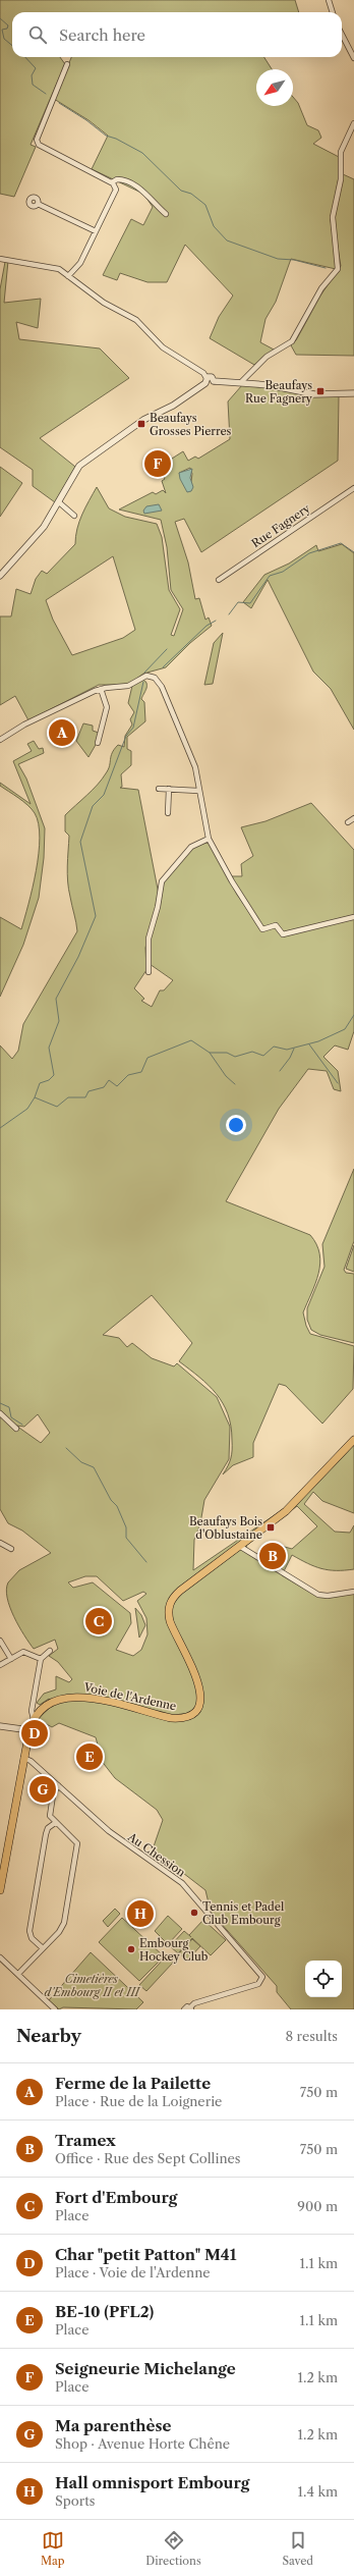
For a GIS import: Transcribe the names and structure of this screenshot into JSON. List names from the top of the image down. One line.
{"streets":{"main road":["Voie de l'Ardenne"],"street":["Rue Fagnery","Au Chession"]},"crossings":[["Voie de l'Ardenne","Au Chession"]],"parks":["Cimetières d'Embourg II et III"],"places":{"transit":["Beaufays Rue Fagnery","Beaufays Grosses Pierres","Beaufays Bois d'Oblustaine"],"other":["Tennis et Padel Club Embourg","Embourg Hockey Club"]},"north":"bottom left","page":{"search":"Search here","pins":["F","A","B","C","D","E","G","H"],"heading":["Nearby","8 results"],"list":[{"mark":"A","name":"Ferme de la Pailette","note":"Place · Rue de la Loignerie","value":"750 m"},{"mark":"B","name":"Tramex","note":"Office · Rue des Sept Collines","value":"750 m"},{"mark":"C","name":"Fort d'Embourg","note":"Place","value":"900 m"},{"mark":"D","name":"Char \"petit Patton\" M41","note":"Place · Voie de l'Ardenne","value":"1.1 km"},{"mark":"E","name":"BE-10 (PFL2)","note":"Place","value":"1.1 km"},{"mark":"F","name":"Seigneurie Michelange","note":"Place","value":"1.2 km"},{"mark":"G","name":"Ma parenthèse","note":"Shop · Avenue Horte Chêne","value":"1.2 km"},{"mark":"H","name":"Hall omnisport Embourg","note":"Sports","value":"1.4 km"}],"nav":["Map","Directions","Saved"]}}
